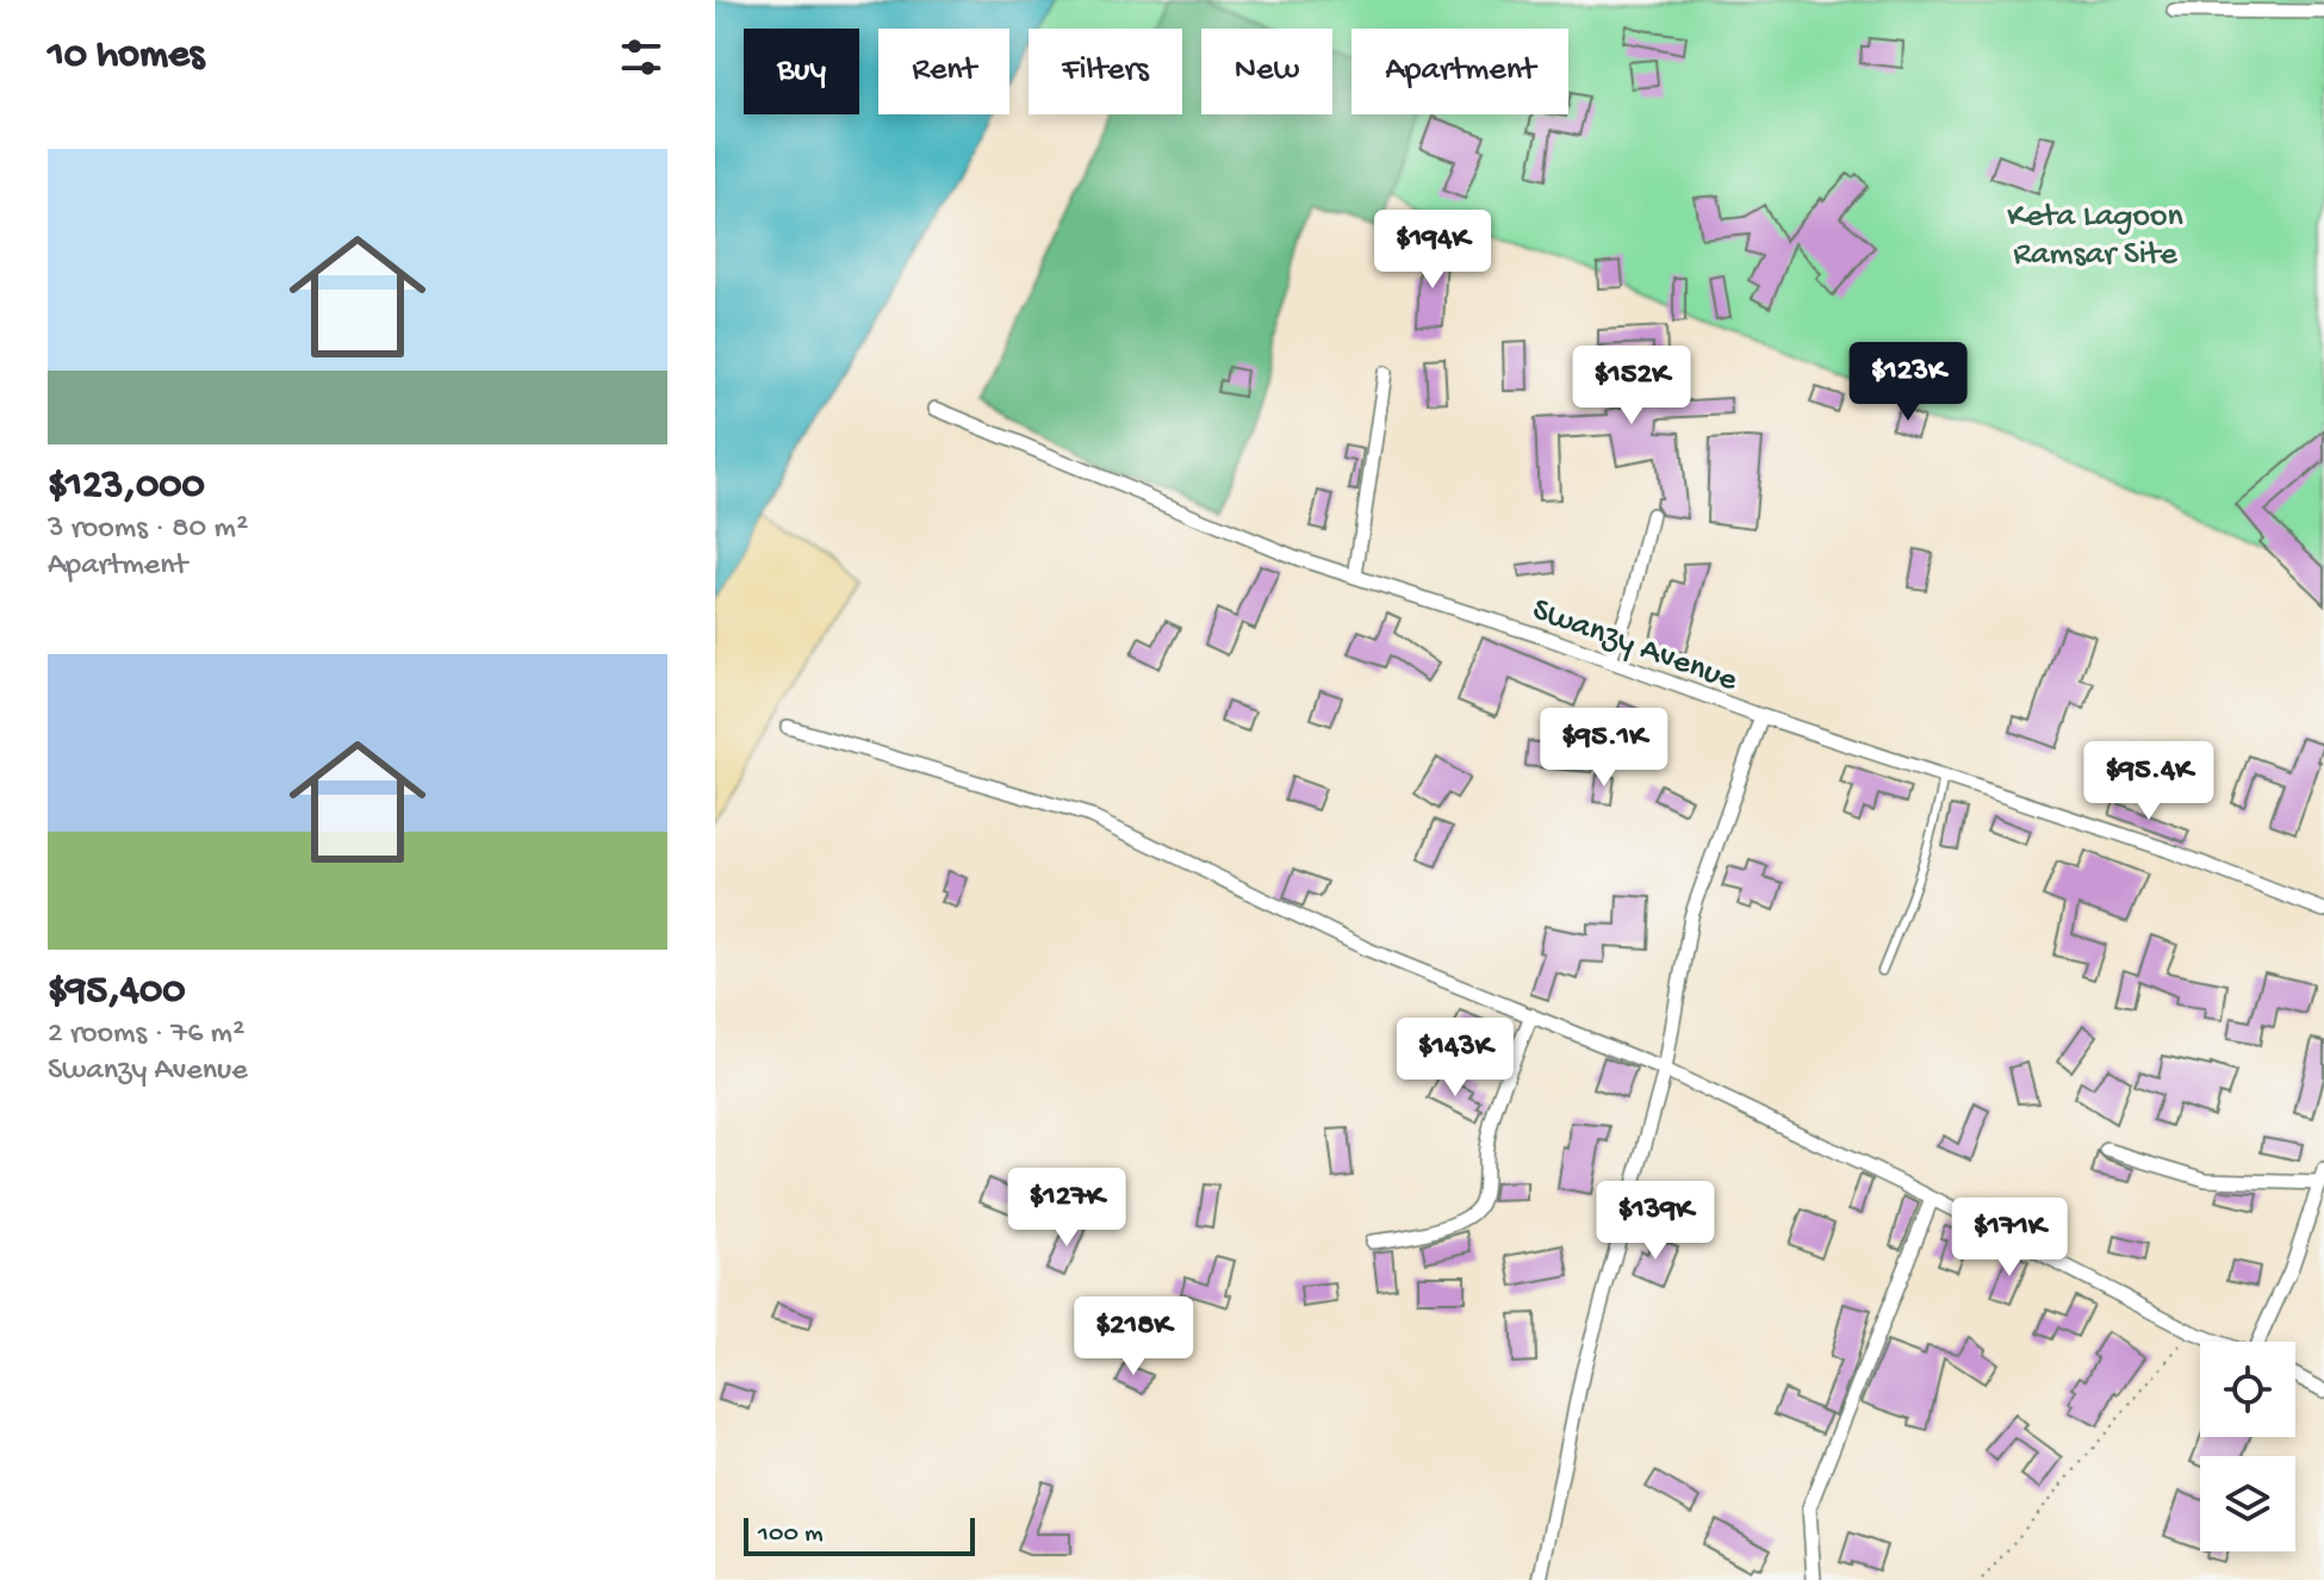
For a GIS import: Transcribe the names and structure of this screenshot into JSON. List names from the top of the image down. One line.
{"streets":{"street":["Swanzy Avenue"]},"parks":["Keta Lagoon Ramsar Site"],"scale_bar":"100 m","page":{"heading":"10 homes","chip":["Buy","Rent","Filters","New","Apartment"],"list":[{"name":"$123,000","note":"3 rooms · 80 m² · Apartment"},{"name":"$95,400","note":"2 rooms · 76 m² · Swanzy Avenue"}],"price":["$194K","$123K","$152K","$95.1K","$95.4K","$143K","$127K","$139K","$171K","$218K"],"scale":"100 m"}}
